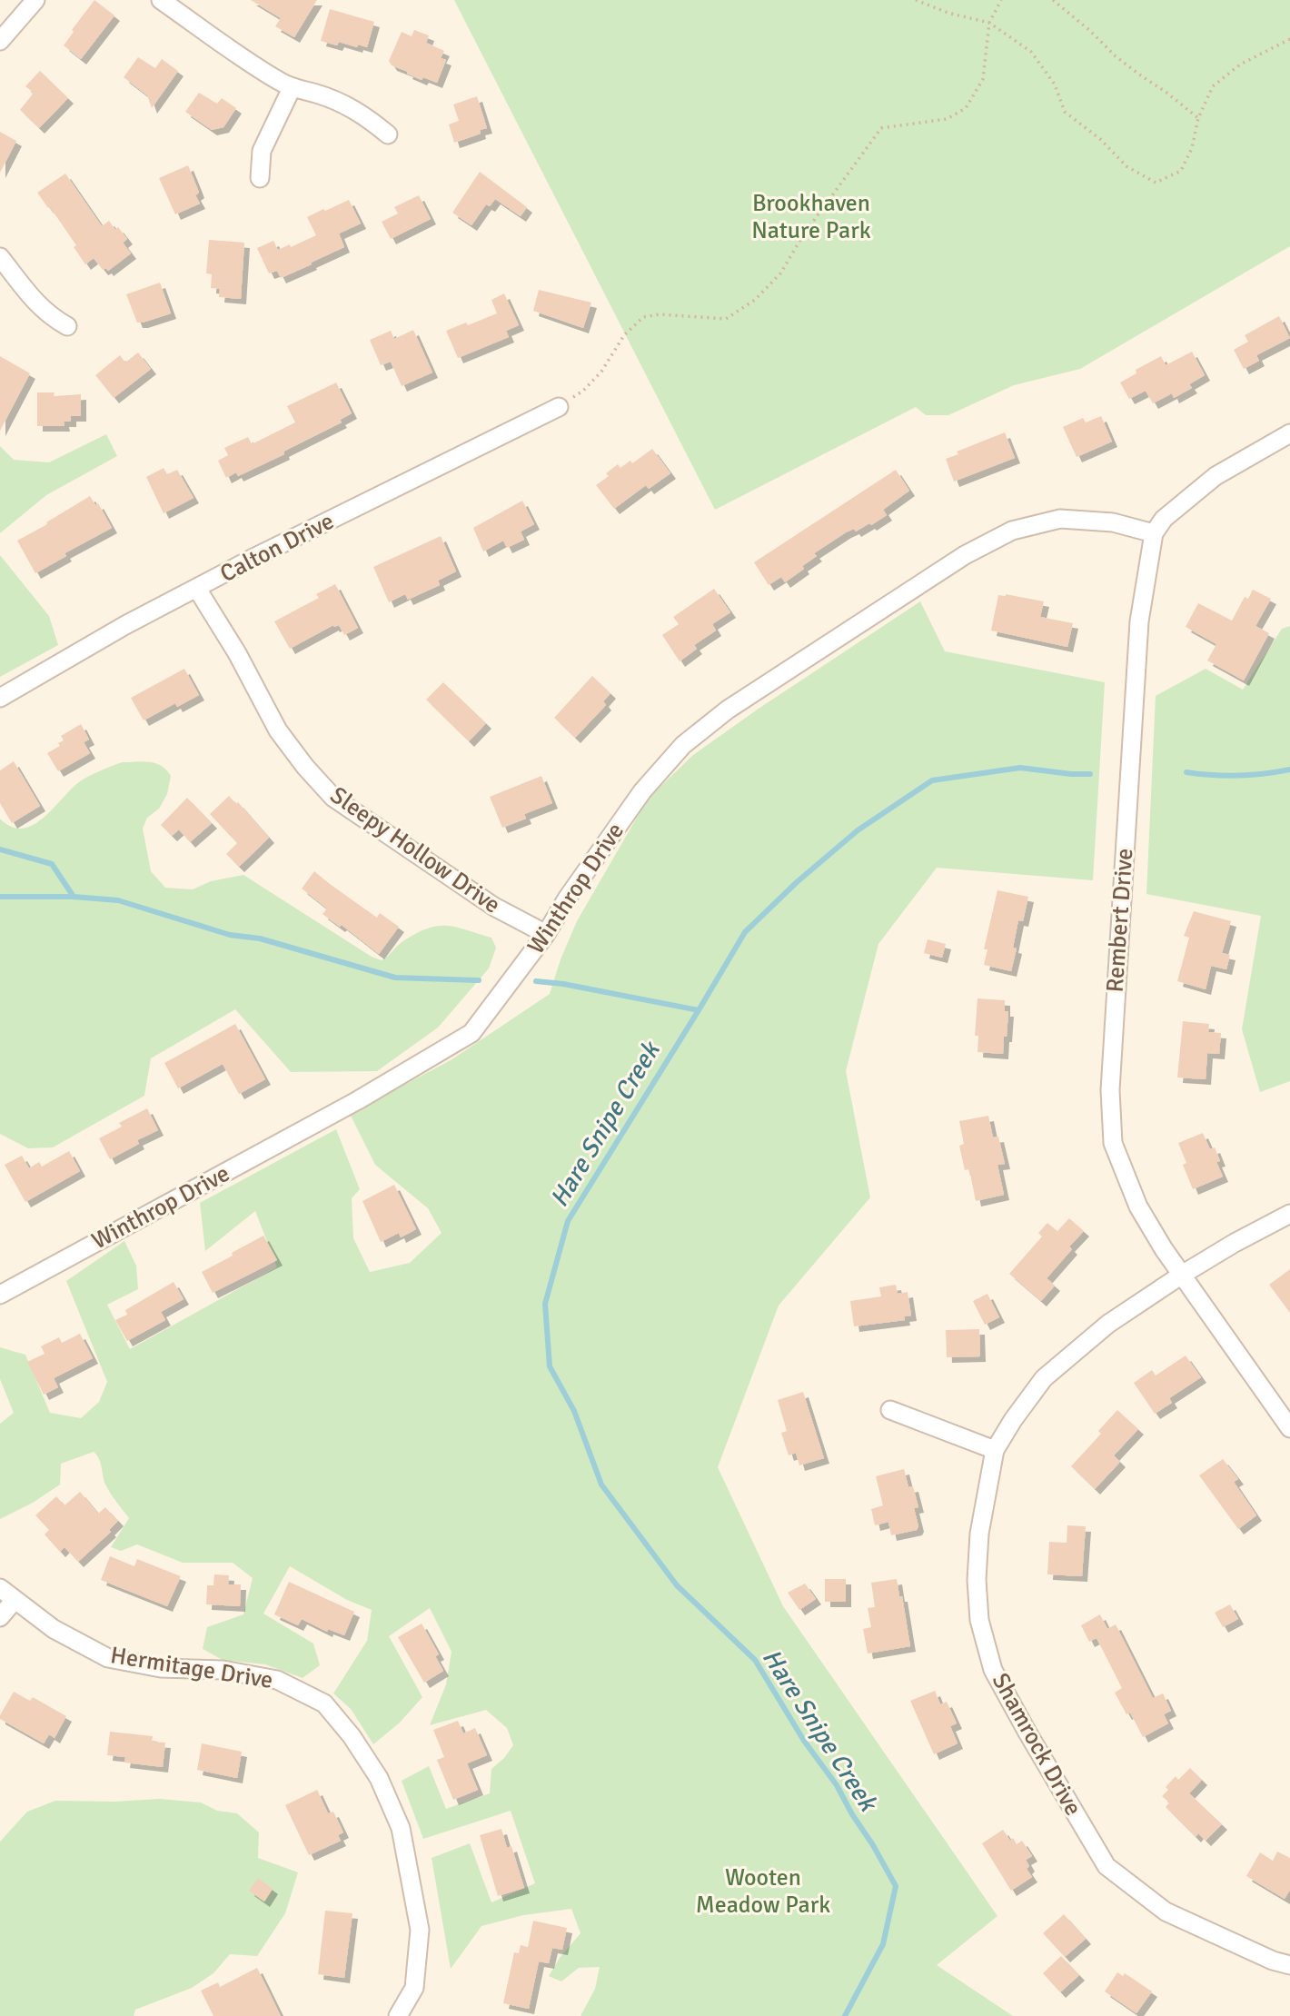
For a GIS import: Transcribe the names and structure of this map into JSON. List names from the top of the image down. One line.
{"streets":{"street":["Calton Drive","Sleepy Hollow Drive","Winthrop Drive","Rembert Drive","Hermitage Drive","Shamrock Drive"]},"crossings":[["Calton Drive","Sleepy Hollow Drive"],["Sleepy Hollow Drive","Winthrop Drive"],["Winthrop Drive","Rembert Drive"],["Rembert Drive","Shamrock Drive"]],"water":["Hare Snipe Creek"],"parks":["Brookhaven Nature Park","Wooten Meadow Park"]}
